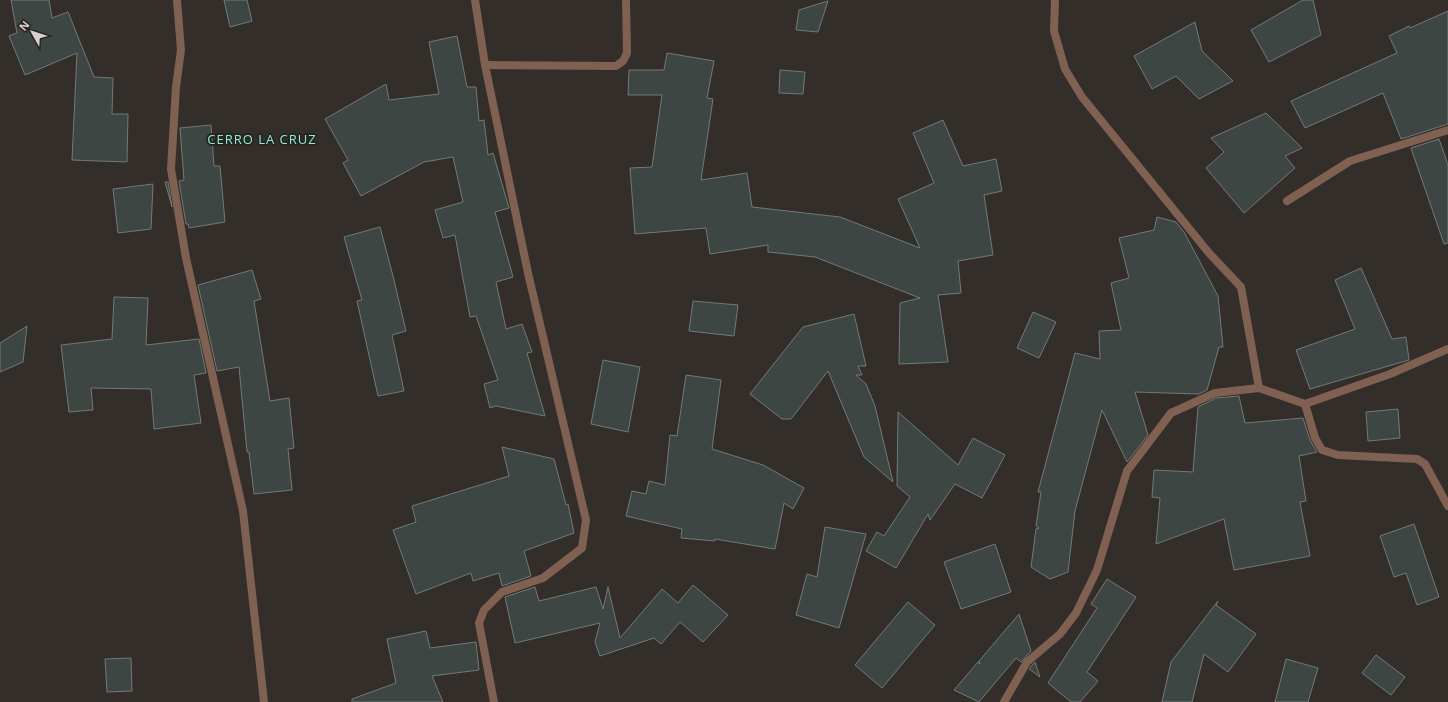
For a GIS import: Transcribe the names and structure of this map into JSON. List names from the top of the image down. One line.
{"districts":["CERRO LA CRUZ"],"north":"top left"}
